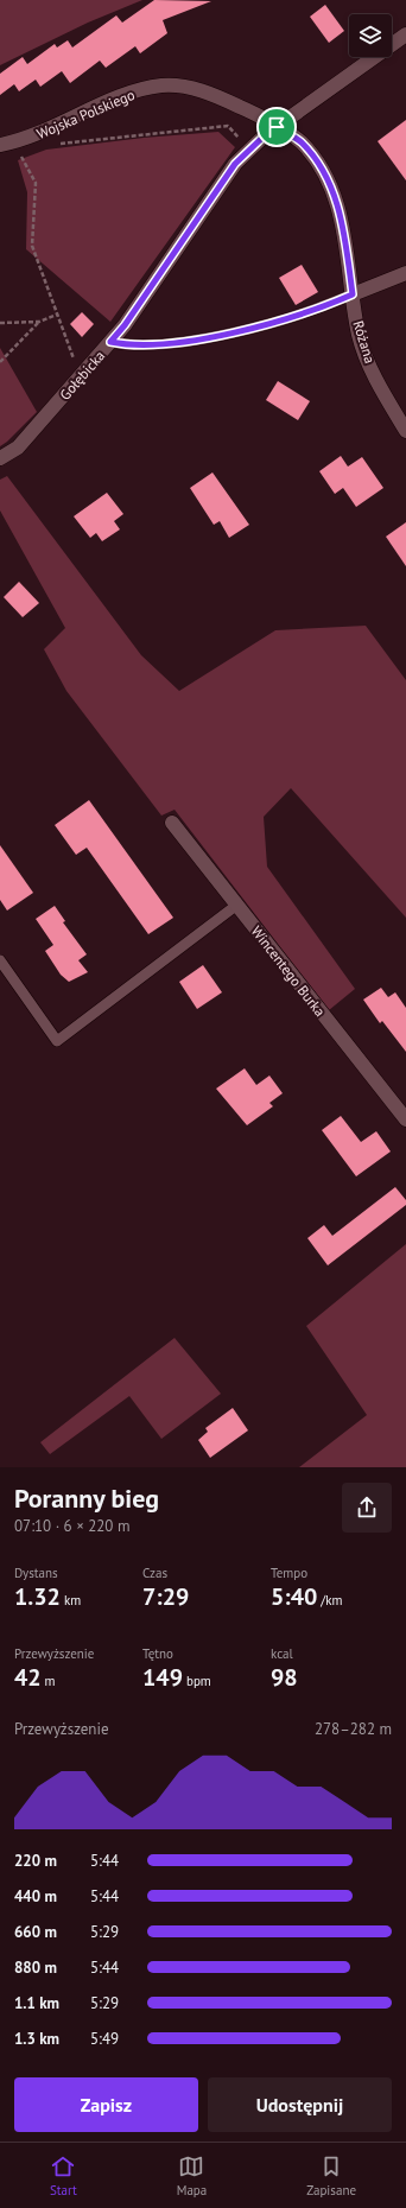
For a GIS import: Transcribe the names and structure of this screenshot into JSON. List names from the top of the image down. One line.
{"streets":{"street":["Wojska Polskiego","Różana","Gołębicka","Wincentego Burka"]},"crossings":[["Wojska Polskiego","Różana"],["Wojska Polskiego","Gołębicka"],["Różana","Gołębicka"]],"page":{"heading":["Poranny bieg","07:10 · 6 × 220 m"],"stats":[["Dystans","1.32 km"],["Czas","7:29"],["Tempo","5:40 /km"],["Przewyższenie","42 m"],["Tętno","149 bpm"],["kcal","98"]],"chart":["Przewyższenie","278–282 m"],"list":[{"name":"220 m","note":"5:44"},{"name":"440 m","note":"5:44"},{"name":"660 m","note":"5:29"},{"name":"880 m","note":"5:44"},{"name":"1.1 km","note":"5:29"},{"name":"1.3 km","note":"5:49"}],"buttons":["Zapisz","Udostępnij"],"tabs":["Start","Mapa","Zapisane"]}}
